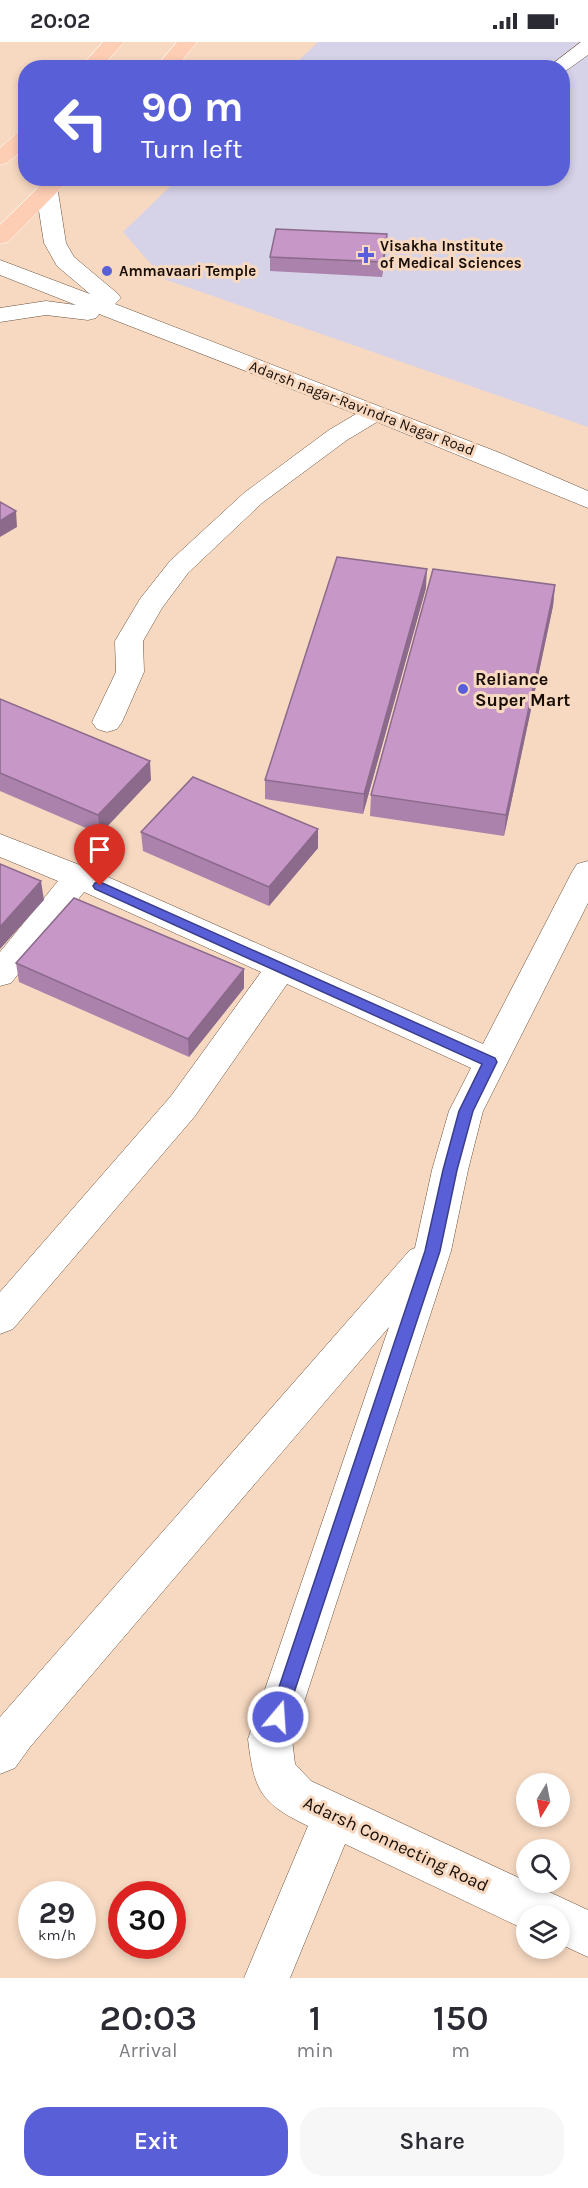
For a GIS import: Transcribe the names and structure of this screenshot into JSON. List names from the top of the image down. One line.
{"streets":{"street":["Adarsh nagar-Ravindra Nagar Road","Adarsh Connecting Road"]},"places":{"health":["Visakha Institute of Medical Sciences"],"other":["Ammavaari Temple","Reliance Super Mart"]},"north":"bottom","page":{"status":"20:02","turn":["90 m","Turn left"],"speed":"29 km/h","limit":"30","eta":["20:03","Arrival","1","min","150","m"],"buttons":["Exit","Share"]}}
